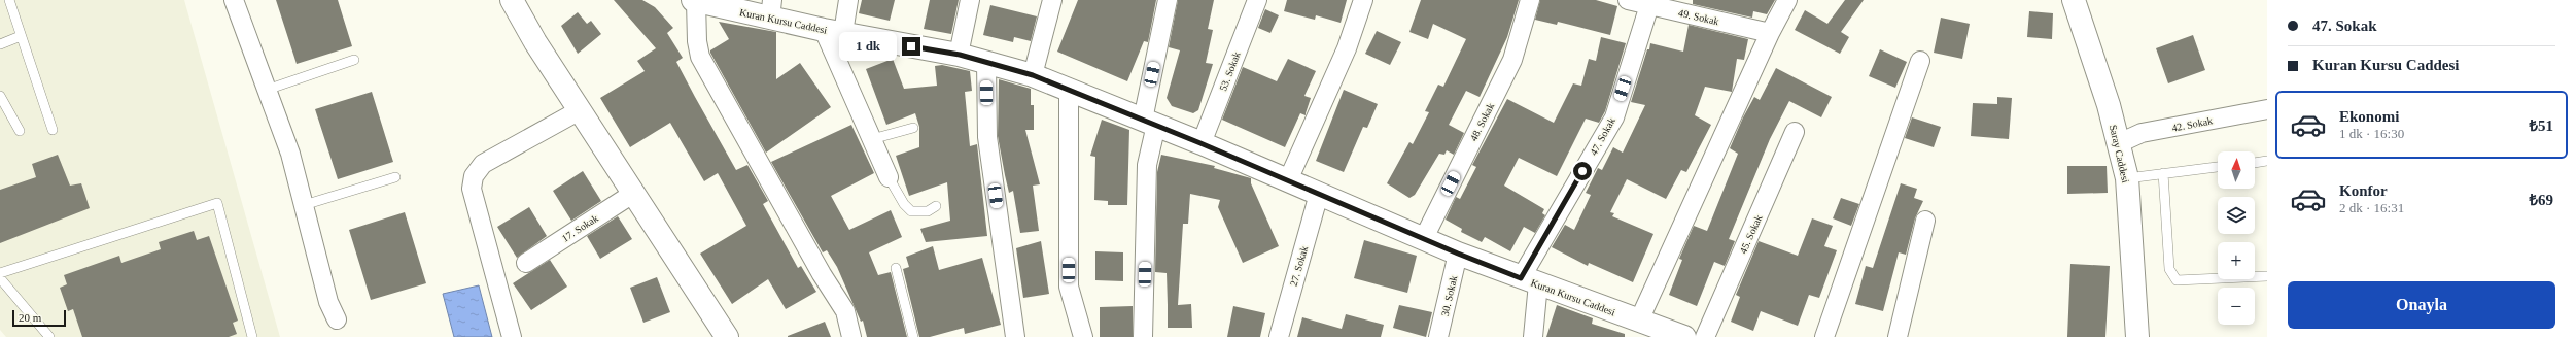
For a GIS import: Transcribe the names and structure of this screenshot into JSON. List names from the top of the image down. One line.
{"streets":{"main road":["Kuran Kursu Caddesi","Saray Caddesi"],"street":["49. Sokak","53. Sokak","48. Sokak","42. Sokak","47. Sokak","17. Sokak","45. Sokak","27. Sokak","30. Sokak"]},"crossings":[["49. Sokak","47. Sokak"],["Kuran Kursu Caddesi","53. Sokak"],["Kuran Kursu Caddesi","48. Sokak"],["Kuran Kursu Caddesi","47. Sokak"],["Kuran Kursu Caddesi","27. Sokak"],["Kuran Kursu Caddesi","30. Sokak"],["42. Sokak","Saray Caddesi"]],"scale_bar":"20 m","north":"top","page":{"banner":["47. Sokak","Kuran Kursu Caddesi"],"bubble":"1 dk","list":[{"name":"Ekonomi","note":"1 dk · 16:30","value":"₺51"},{"name":"Konfor","note":"2 dk · 16:31","value":"₺69"}],"map_buttons":["+","−"],"buttons":"Onayla","scale":"20 m"}}
